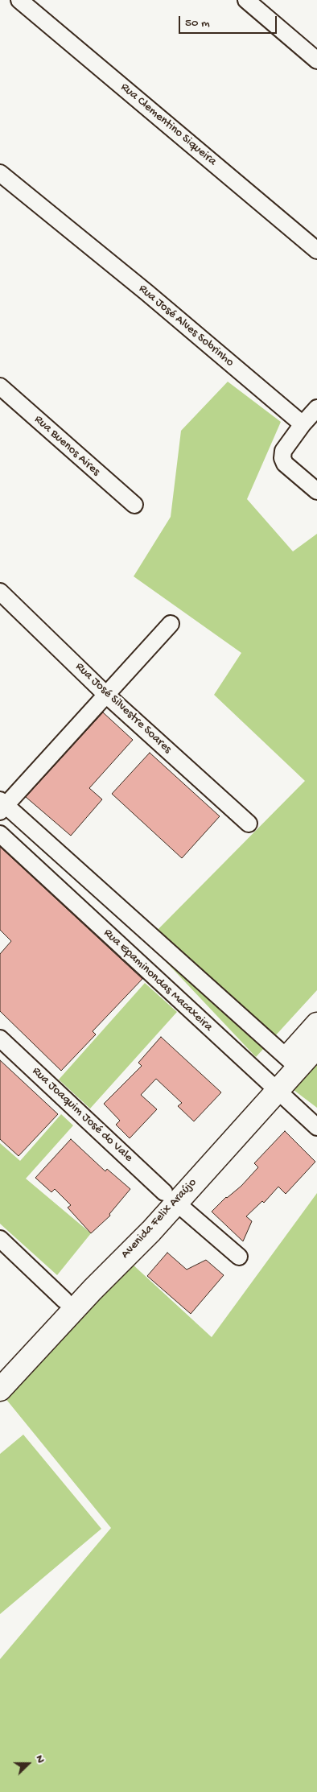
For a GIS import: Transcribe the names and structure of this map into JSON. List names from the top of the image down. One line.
{"streets":{"main road":["Avenida Felix Araújo"],"street":["Rua Clementino Siqueira","Rua José Alves Sobrinho","Rua Buenos Aires","Rua José Silvestre Soares","Rua Epaminondas Macaxeira","Rua Joaquim José do Vale"]},"crossings":[["Rua Epaminondas Macaxeira","Avenida Felix Araújo"],["Rua Joaquim José do Vale","Avenida Felix Araújo"]],"scale_bar":"50 m","north":"right"}
